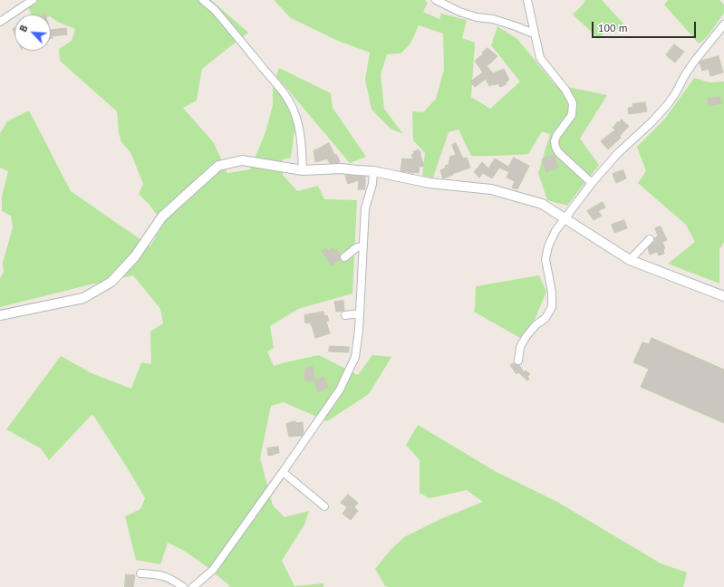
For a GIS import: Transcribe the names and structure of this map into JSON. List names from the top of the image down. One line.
{"scale_bar":"100 m","north":"top left"}
